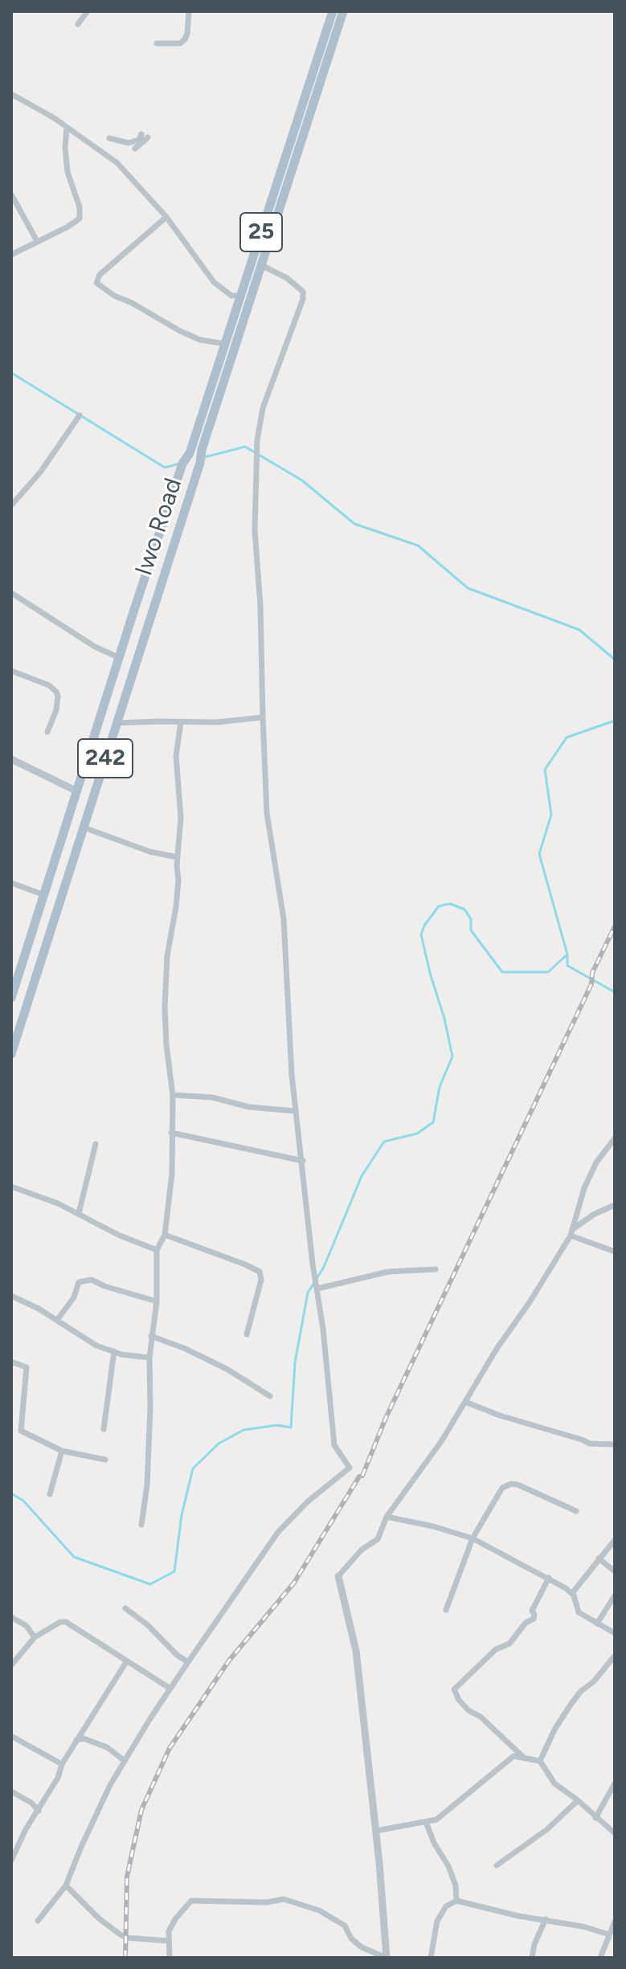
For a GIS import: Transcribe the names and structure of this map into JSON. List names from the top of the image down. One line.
{"streets":{"main road":["25","Iwo Road","242"]}}
